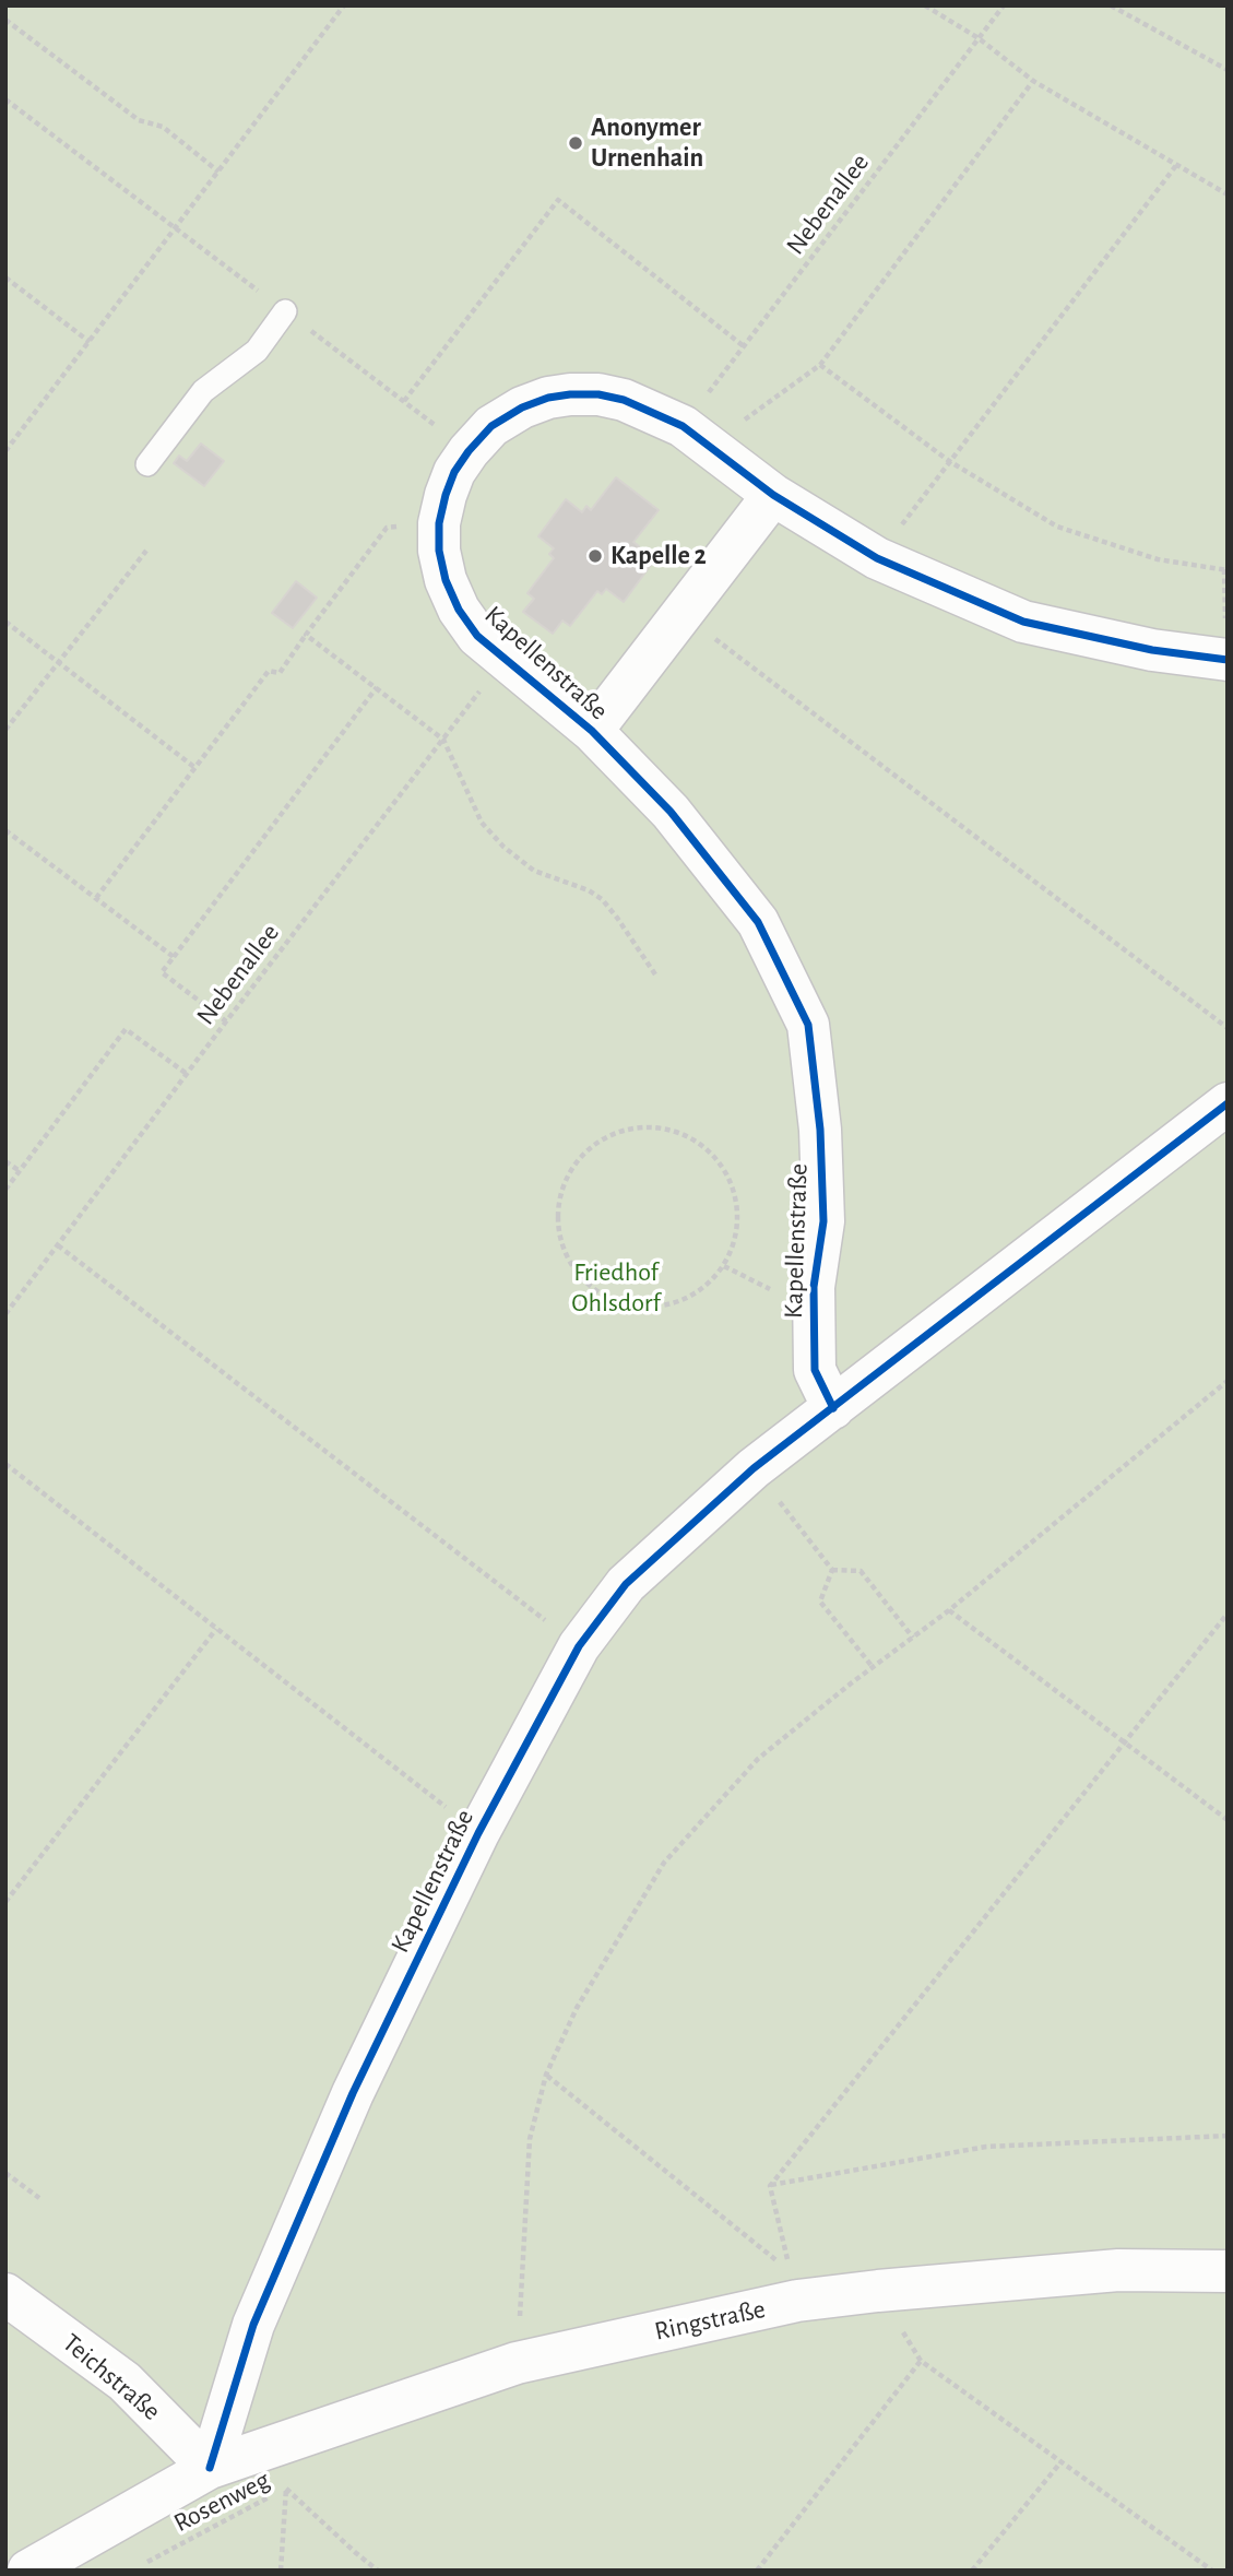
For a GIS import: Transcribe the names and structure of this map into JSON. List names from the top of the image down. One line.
{"streets":{"street":["Kapellenstraße","Ringstraße","Teichstraße"],"path":["Nebenallee","Rosenweg"]},"crossings":[["Nebenallee","Kapellenstraße"],["Kapellenstraße","Ringstraße"],["Kapellenstraße","Teichstraße"],["Ringstraße","Teichstraße"]],"parks":["Friedhof Ohlsdorf"],"places":["Anonymer Urnenhain","Kapelle 2"]}
